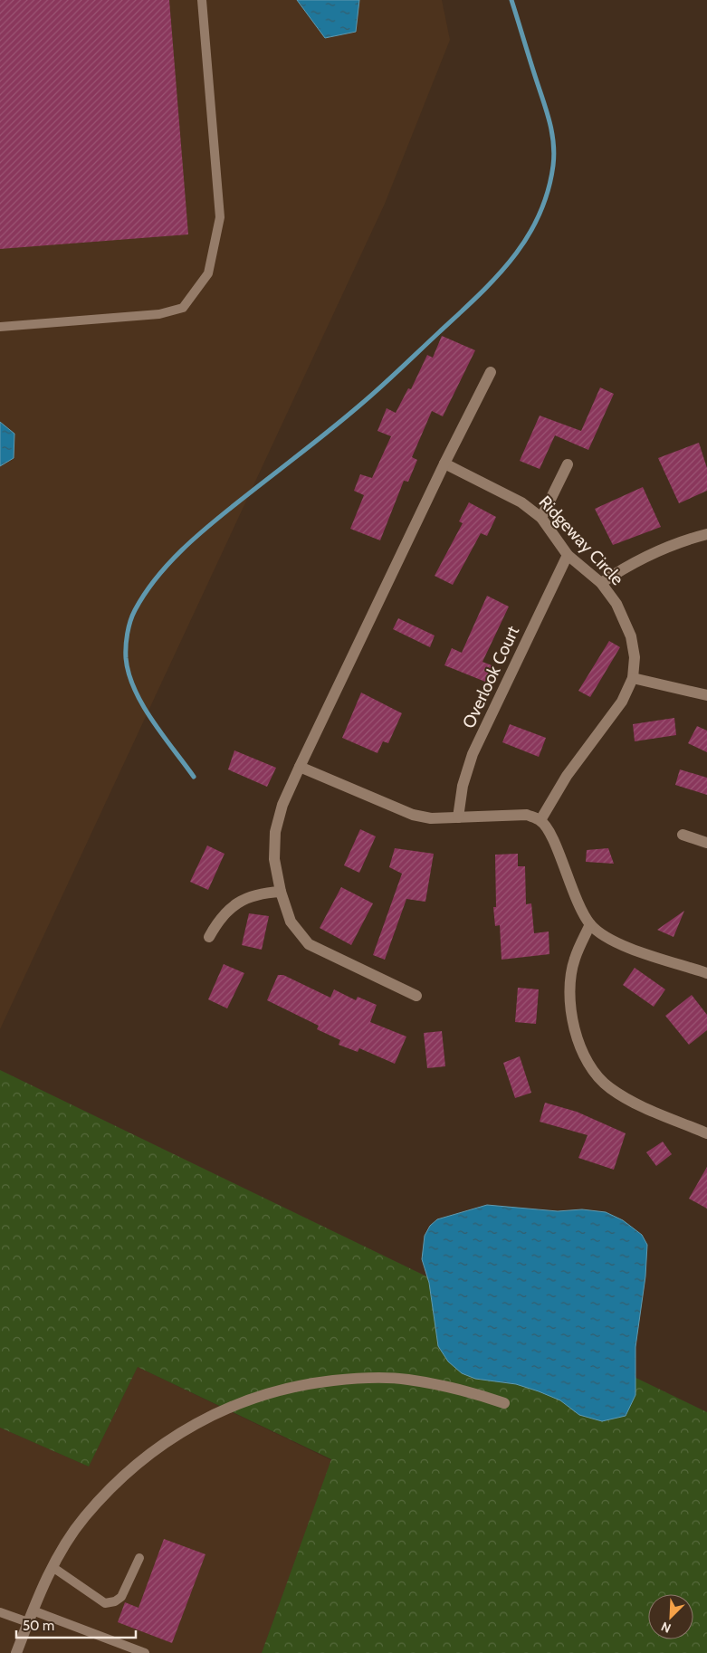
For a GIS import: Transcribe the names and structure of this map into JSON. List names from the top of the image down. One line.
{"streets":{"street":["Ridgeway Circle","Overlook Court"]},"crossings":[["Ridgeway Circle","Overlook Court"]],"scale_bar":"50 m","north":"bottom left"}
